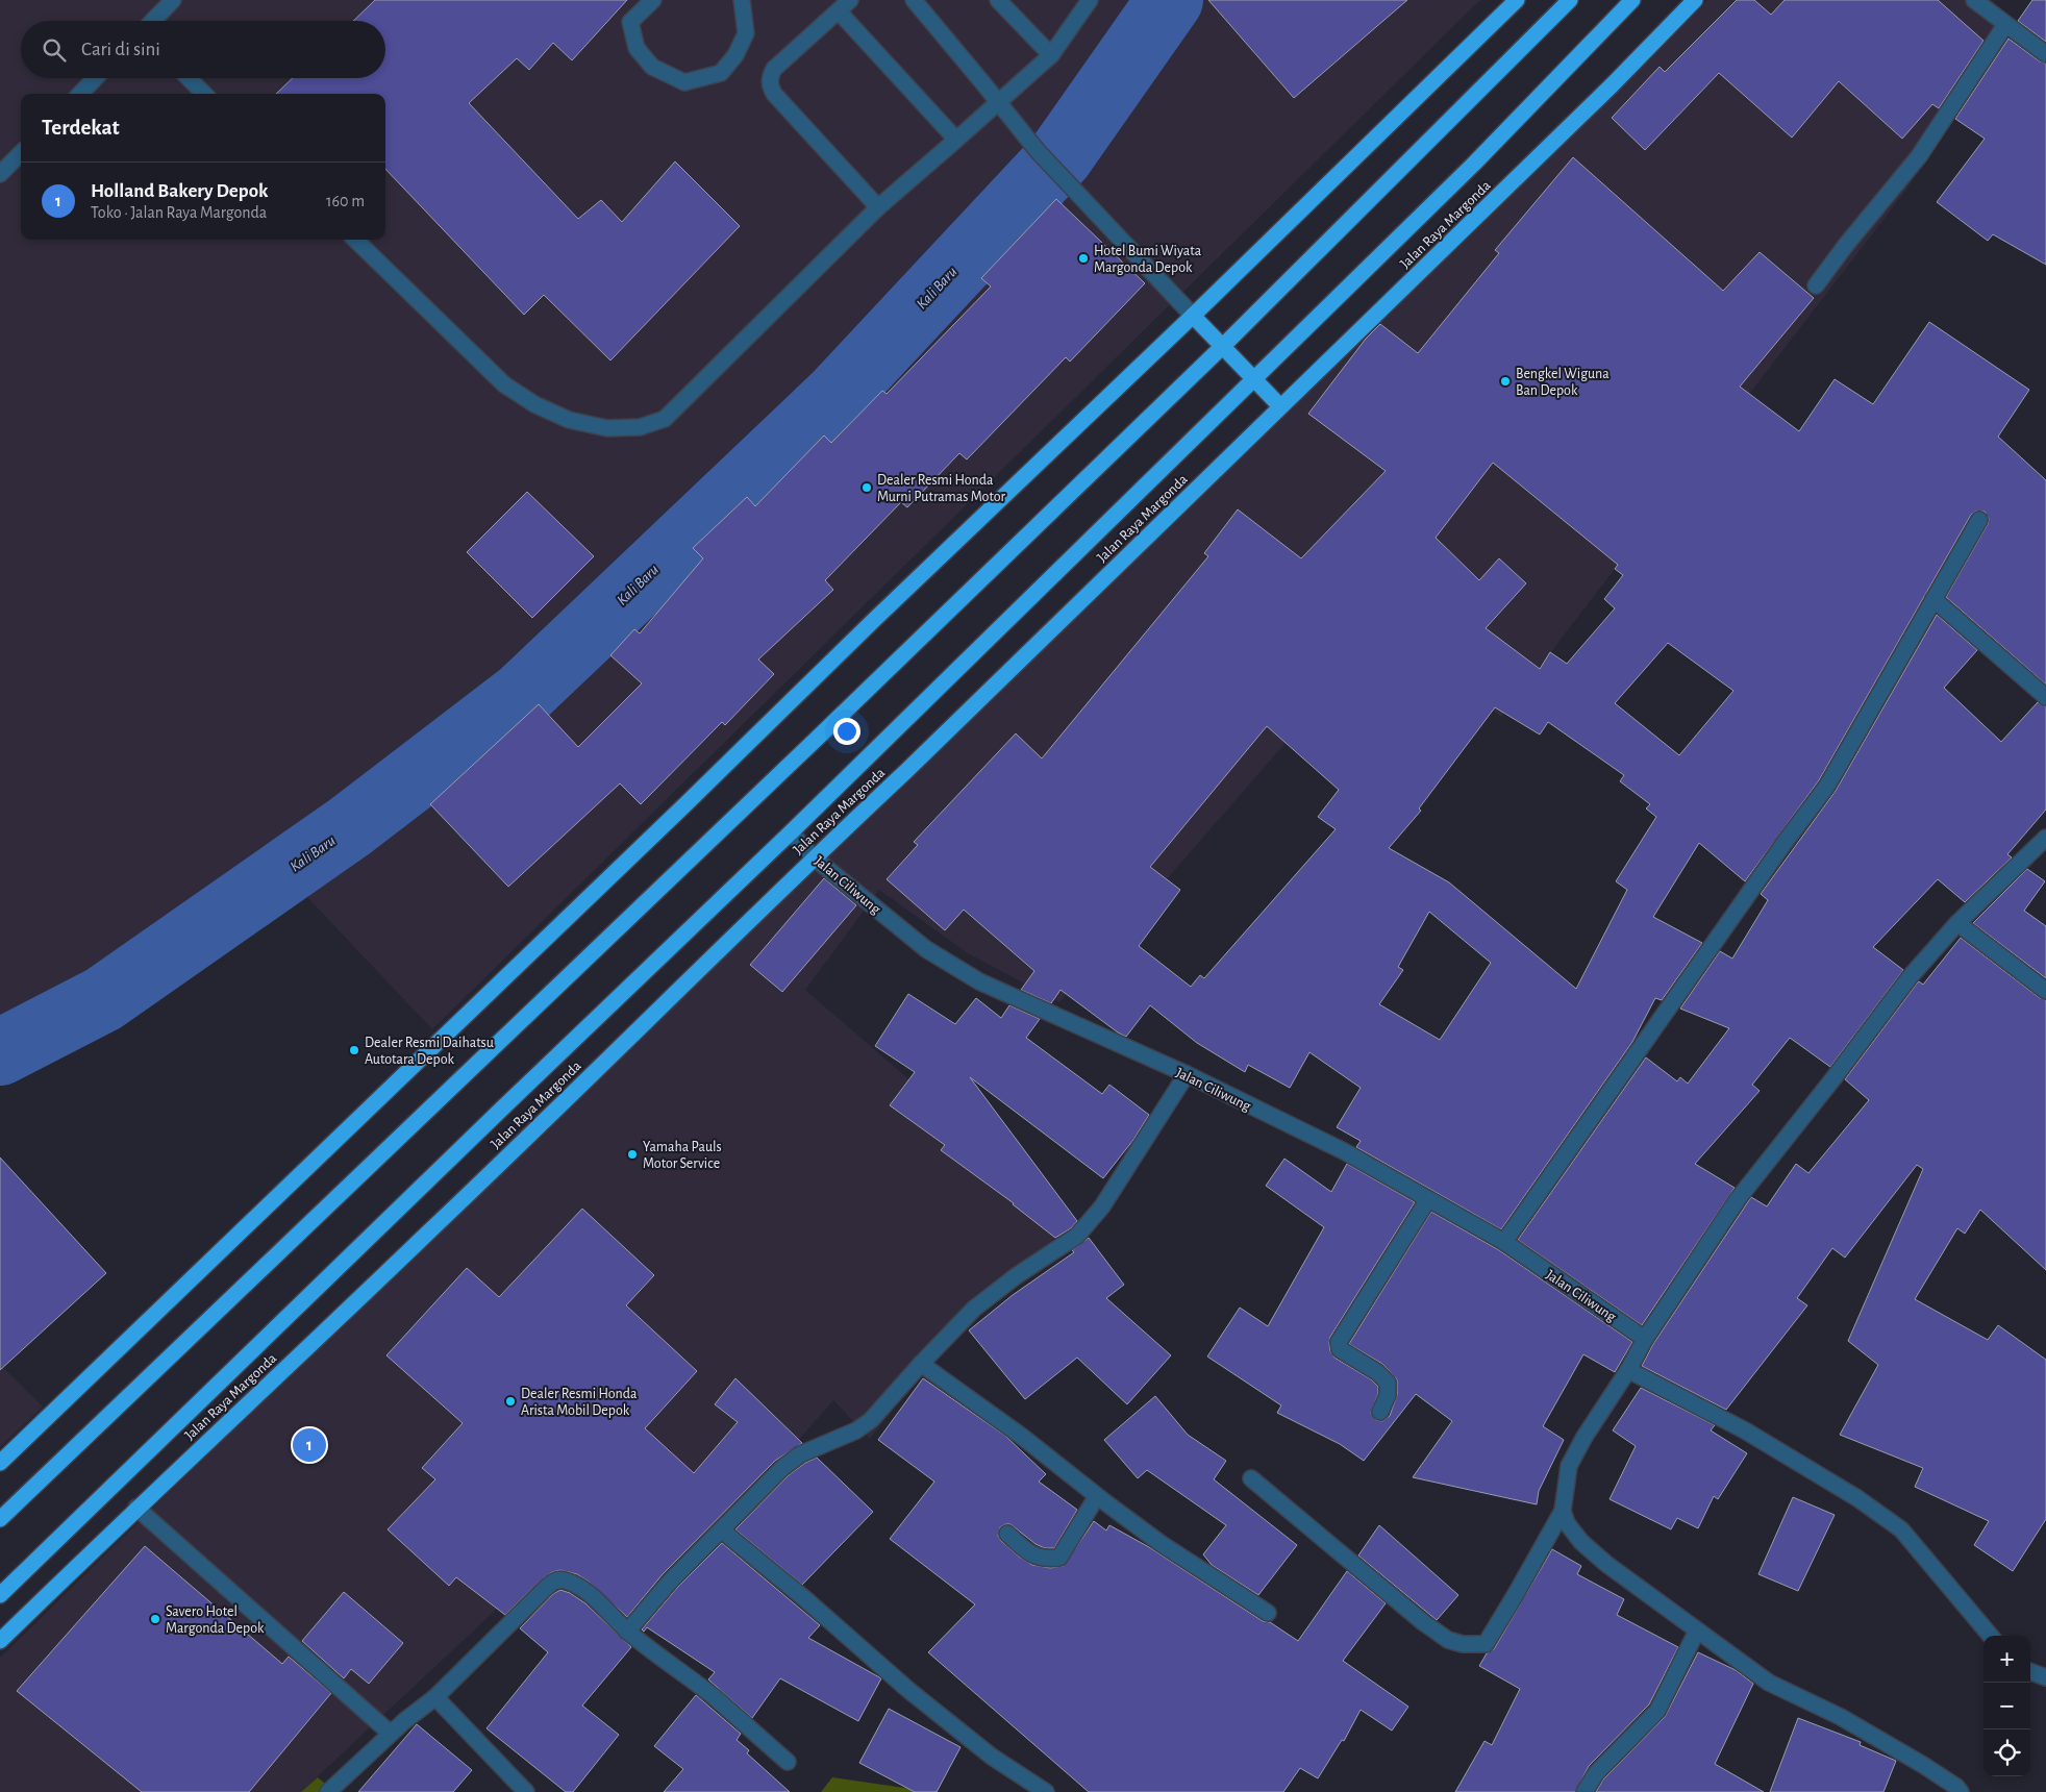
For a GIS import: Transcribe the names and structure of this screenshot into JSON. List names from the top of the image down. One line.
{"streets":{"highway":["Jalan Raya Margonda"],"street":["Jalan Ciliwung"]},"crossings":[["Jalan Raya Margonda","Jalan Ciliwung"]],"water":["Kali Baru"],"places":["Hotel Bumi Wiyata Margonda Depok","Bengkel Wiguna Ban Depok","Dealer Resmi Honda Murni Putramas Motor","Dealer Resmi Daihatsu Autotara Depok","Yamaha Pauls Motor Service","Dealer Resmi Honda Arista Mobil Depok","Savero Hotel Margonda Depok"],"page":{"search":"Cari di sini","heading":"Terdekat","list":[{"mark":"1","name":"Holland Bakery Depok","note":"Toko · Jalan Raya Margonda","value":"160 m"}],"pins":"1","map_buttons":["+","−"]}}
